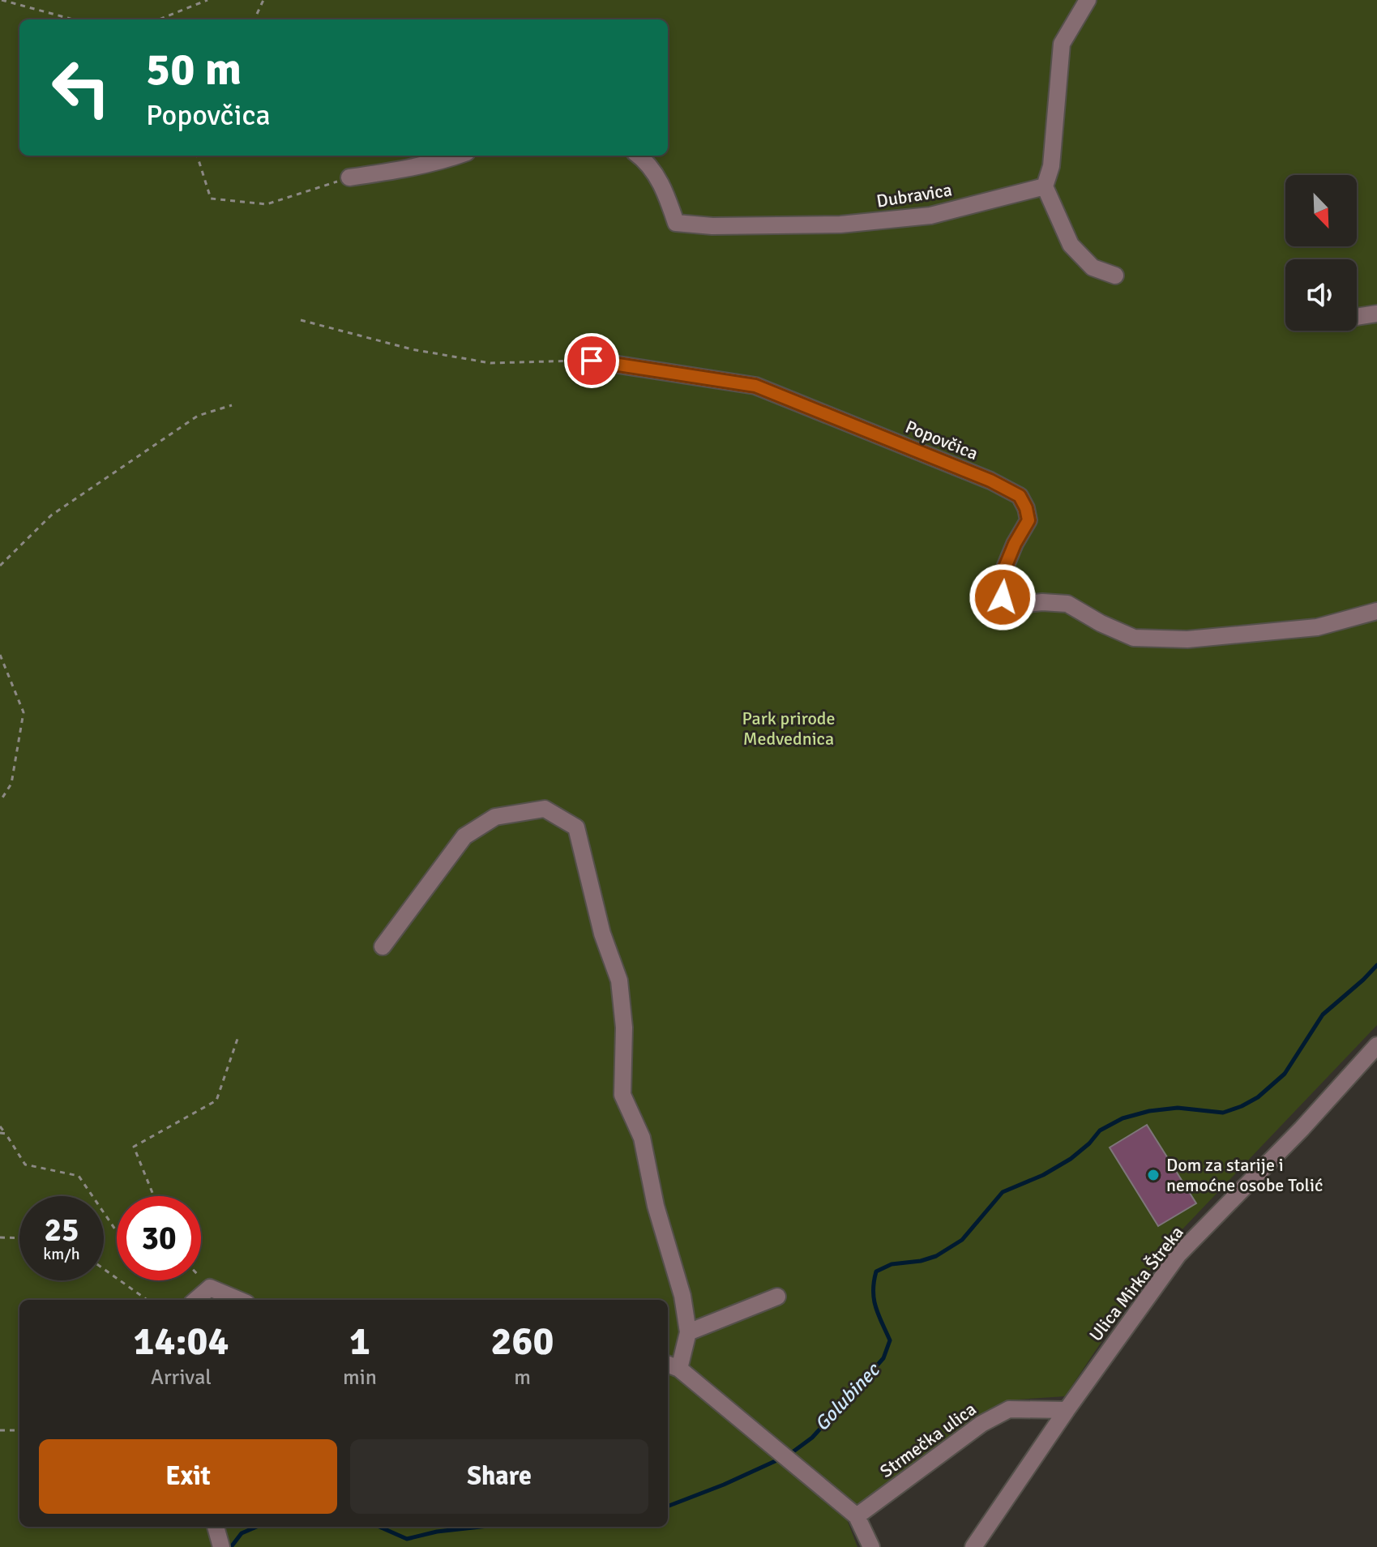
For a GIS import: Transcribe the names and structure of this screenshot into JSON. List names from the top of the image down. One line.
{"streets":{"street":["Dubravica","Popovčica","Ulica Mirka Štreka","Strmečka ulica"]},"crossings":[["Ulica Mirka Štreka","Strmečka ulica"]],"water":["Golubinec"],"parks":["Park prirode Medvednica"],"places":["Dom za starije i nemoćne osobe Tolić"],"north":"bottom right","page":{"turn":["50 m","Popovčica"],"speed":"25 km/h","limit":"30","eta":["14:04","Arrival","1","min","260","m"],"buttons":["Exit","Share"]}}
